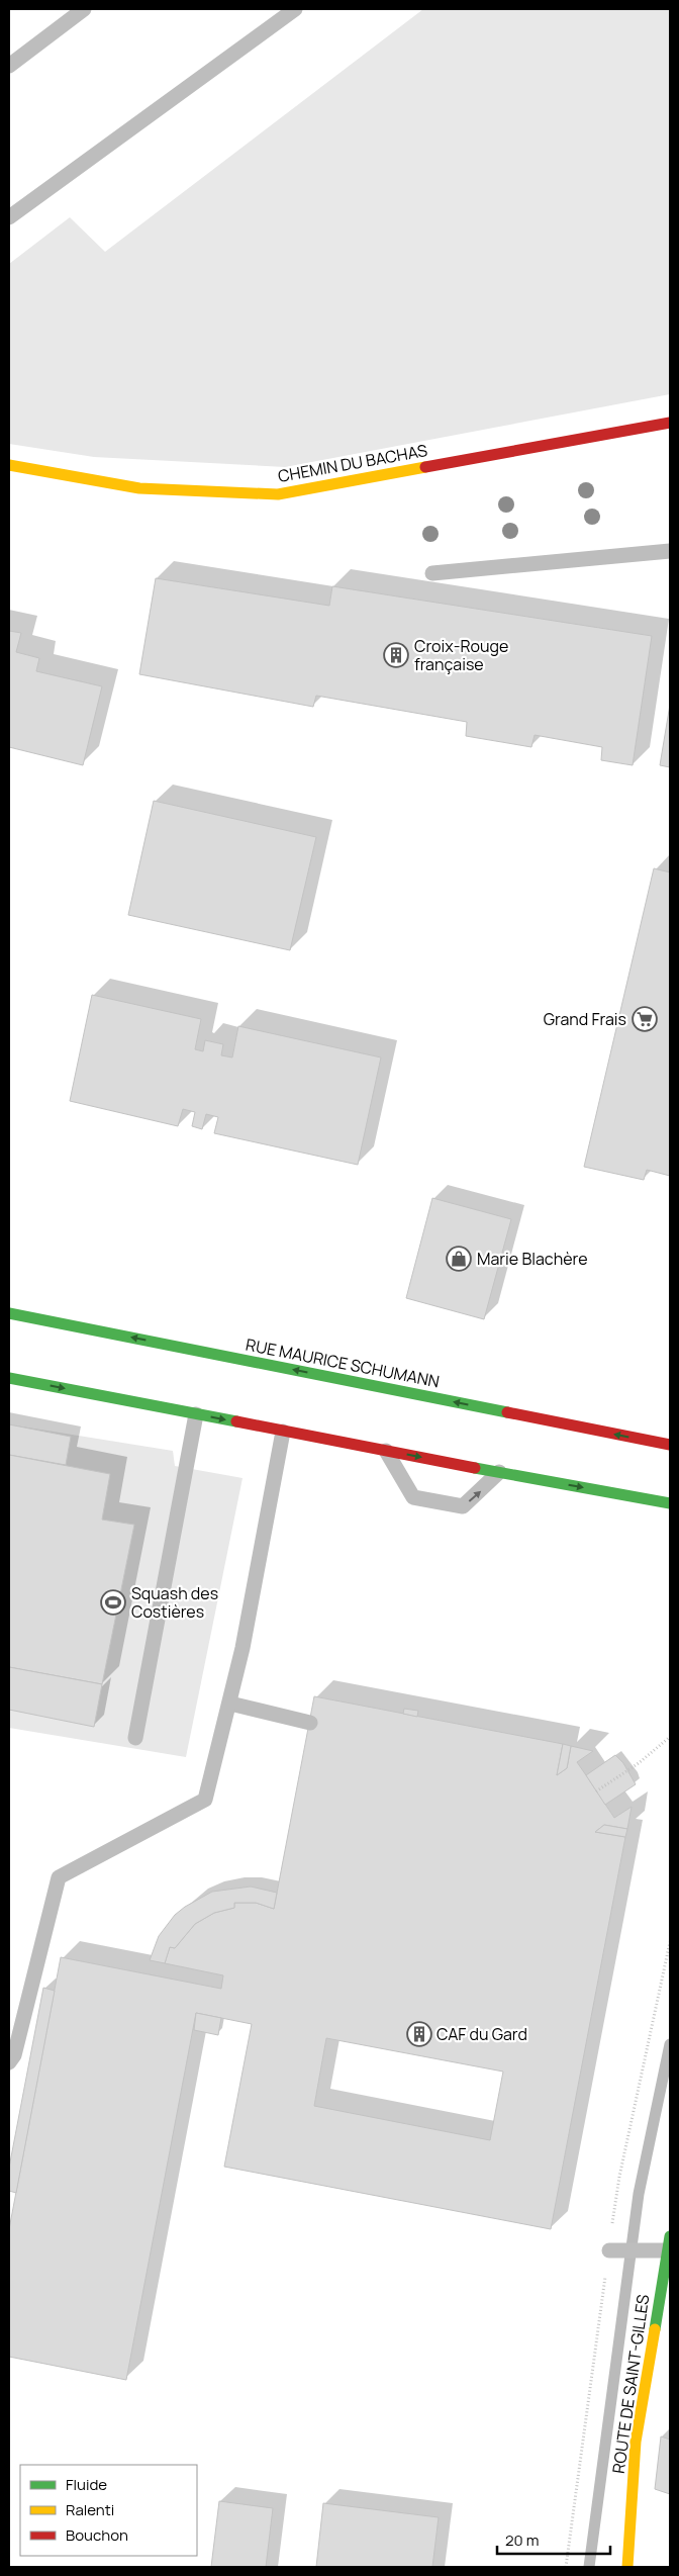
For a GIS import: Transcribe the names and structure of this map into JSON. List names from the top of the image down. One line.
{"streets":{"main road":["CHEMIN DU BACHAS","RUE MAURICE SCHUMANN","ROUTE DE SAINT-GILLES"]},"places":{"building":["Croix-Rouge française","CAF du Gard"],"supermarket":["Grand Frais"],"shop":["Marie Blachère"],"sports":["Squash des Costières"]},"legend":["Fluide","Ralenti","Bouchon"],"scale_bar":"20 m"}
